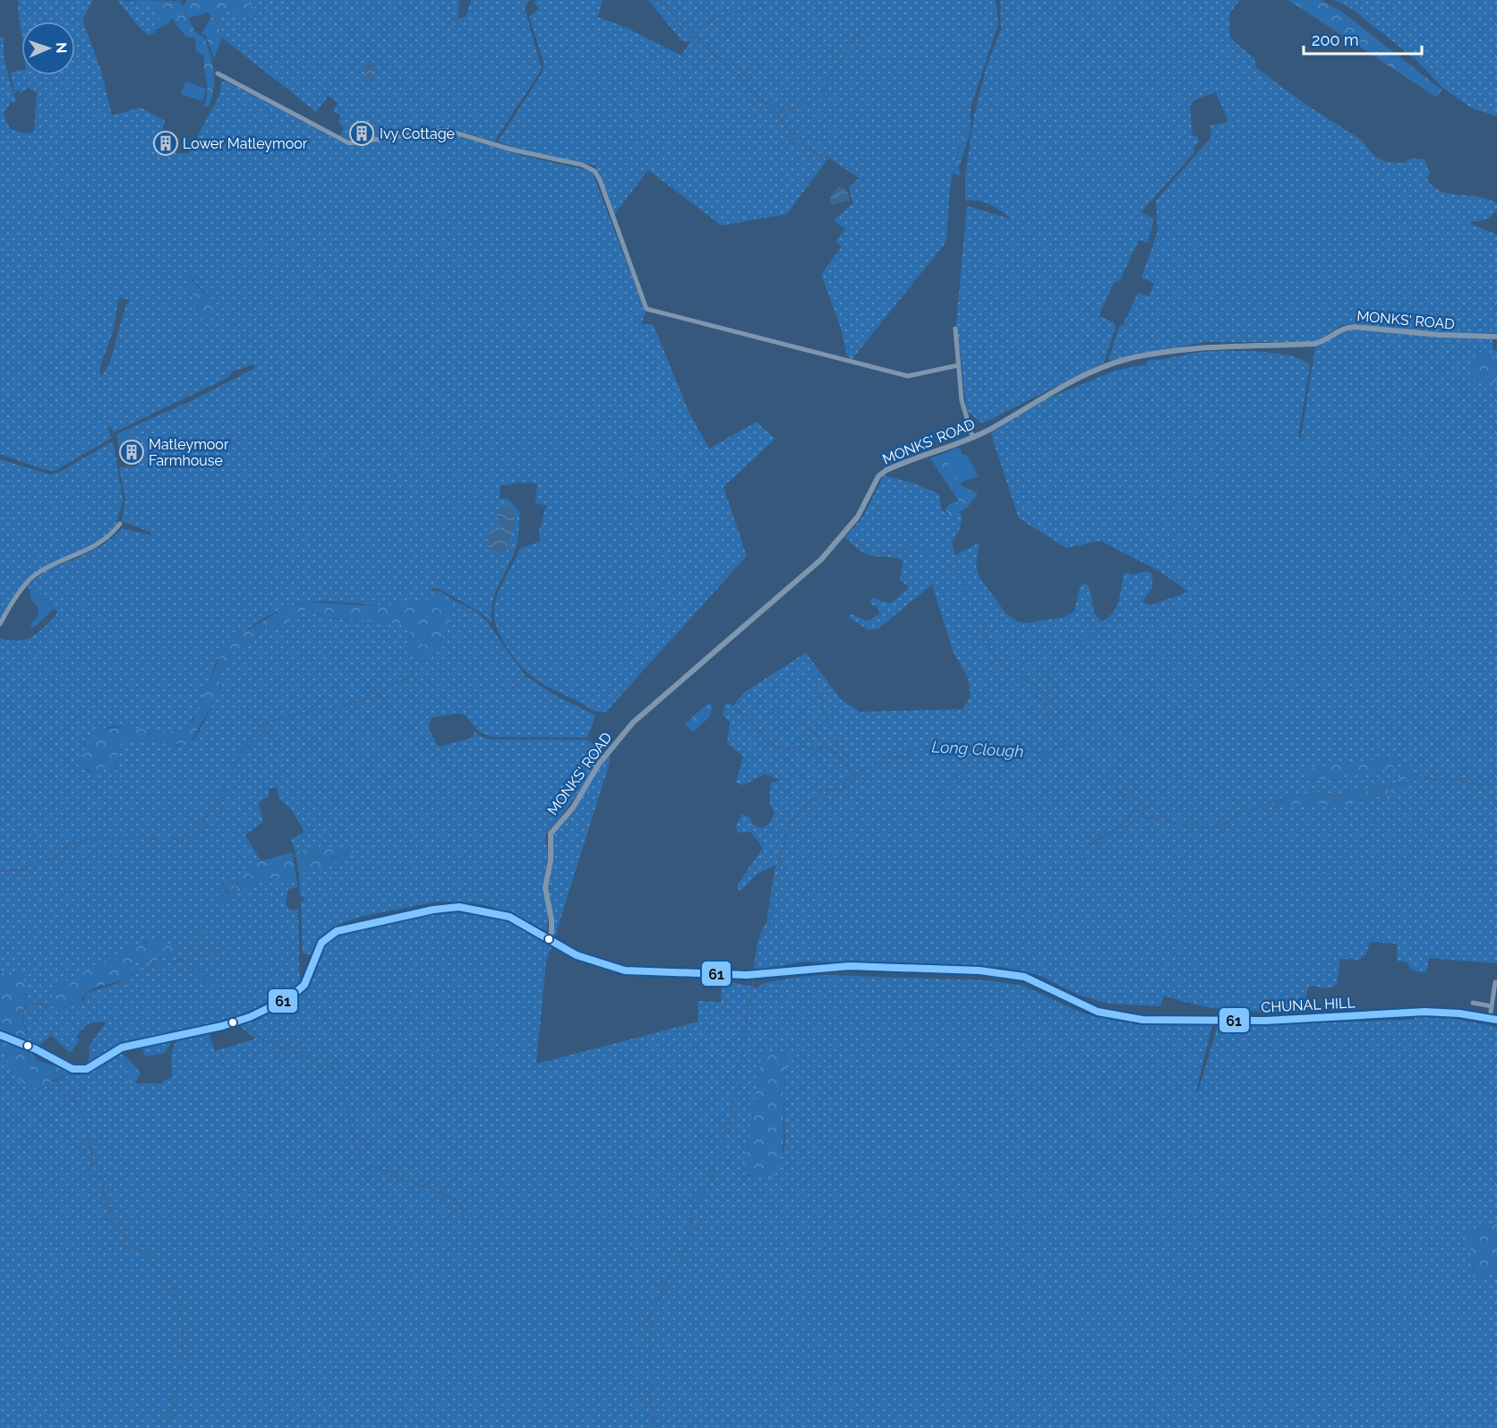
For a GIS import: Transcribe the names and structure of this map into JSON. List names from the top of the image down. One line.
{"streets":{"main road":["CHUNAL HILL"],"street":["MONKS' ROAD"]},"crossings":[["MONKS' ROAD","CHUNAL HILL"]],"water":["Long Clough"],"places":{"building":["Ivy Cottage","Lower Matleymoor","Matleymoor Farmhouse"]},"lines":["transit line 61"],"scale_bar":"200 m","north":"right"}
